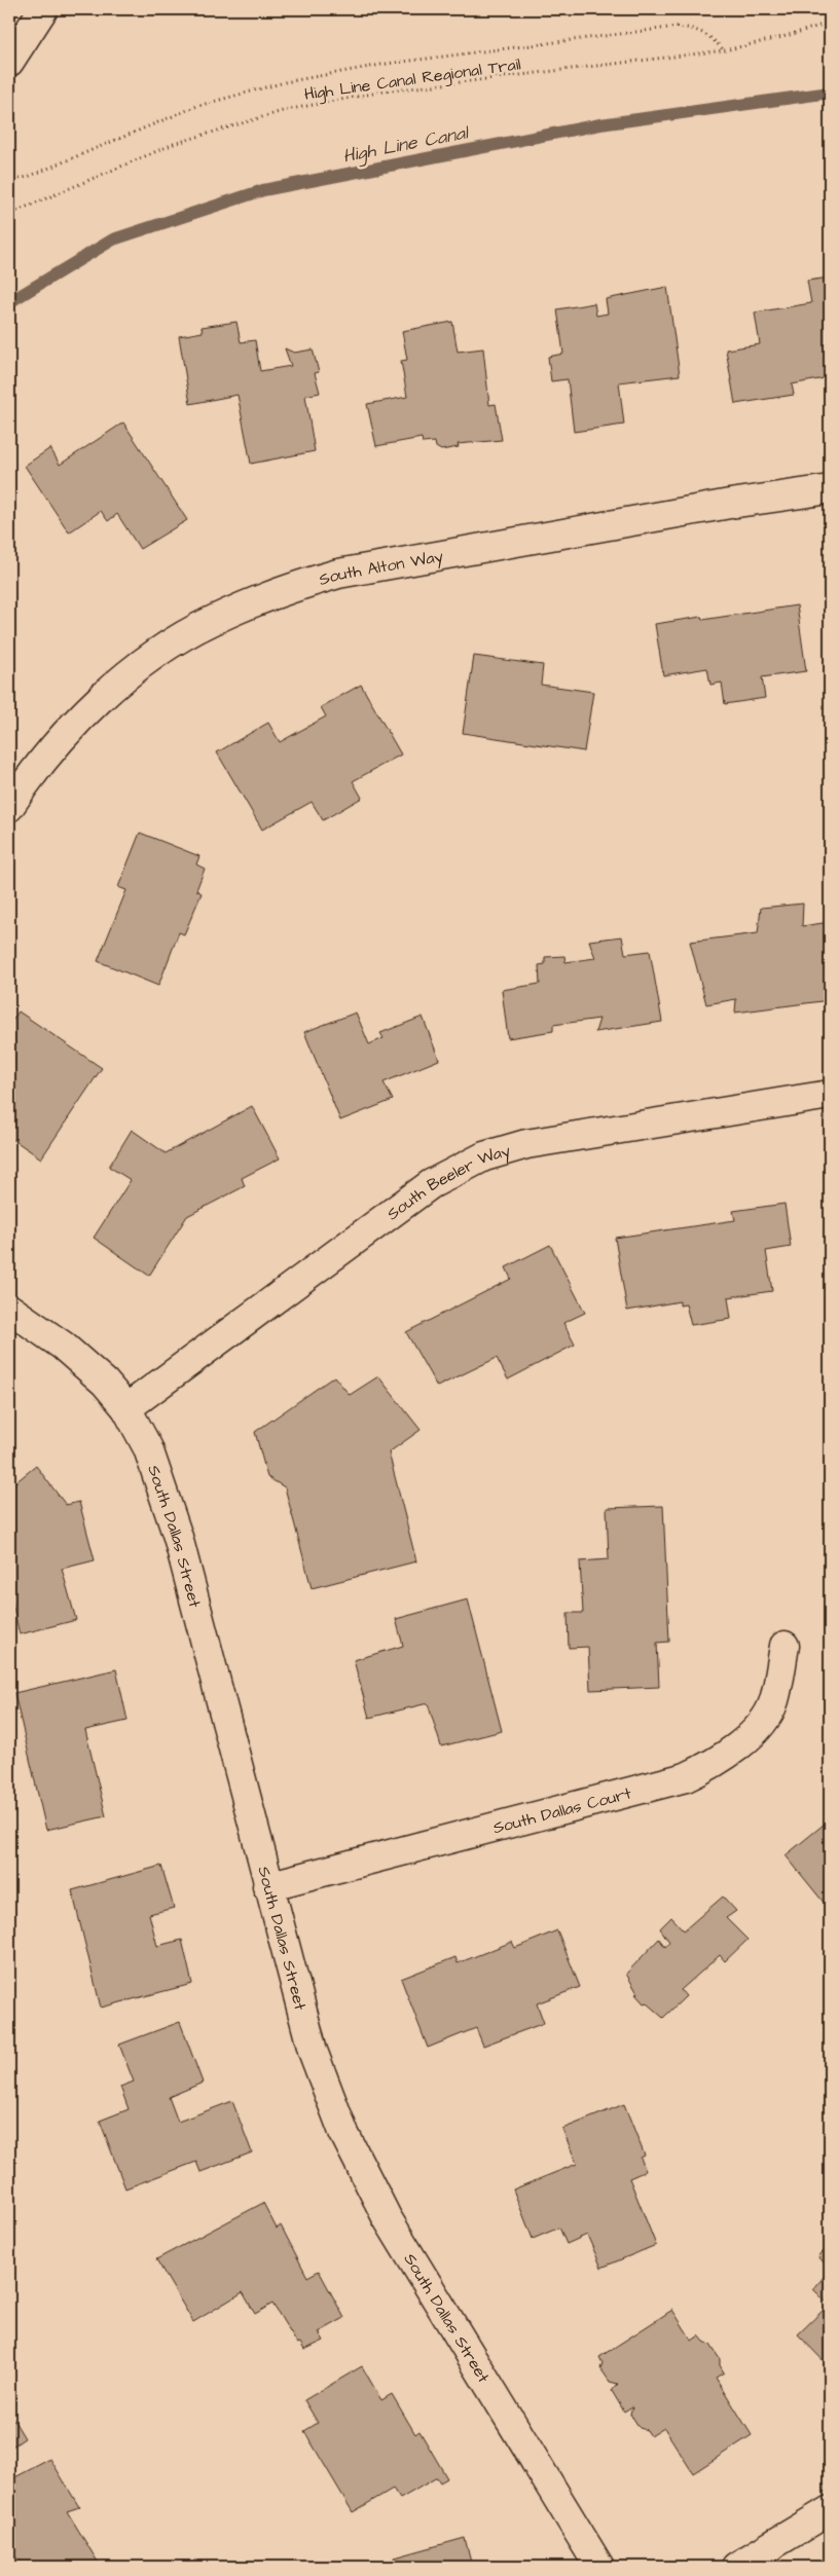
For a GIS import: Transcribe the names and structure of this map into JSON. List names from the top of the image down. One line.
{"streets":{"street":["South Alton Way","South Beeler Way","South Dallas Street","South Dallas Court"],"path":["High Line Canal Regional Trail"]},"crossings":[["South Beeler Way","South Dallas Street"],["South Dallas Street","South Dallas Court"]],"water":["High Line Canal"]}
